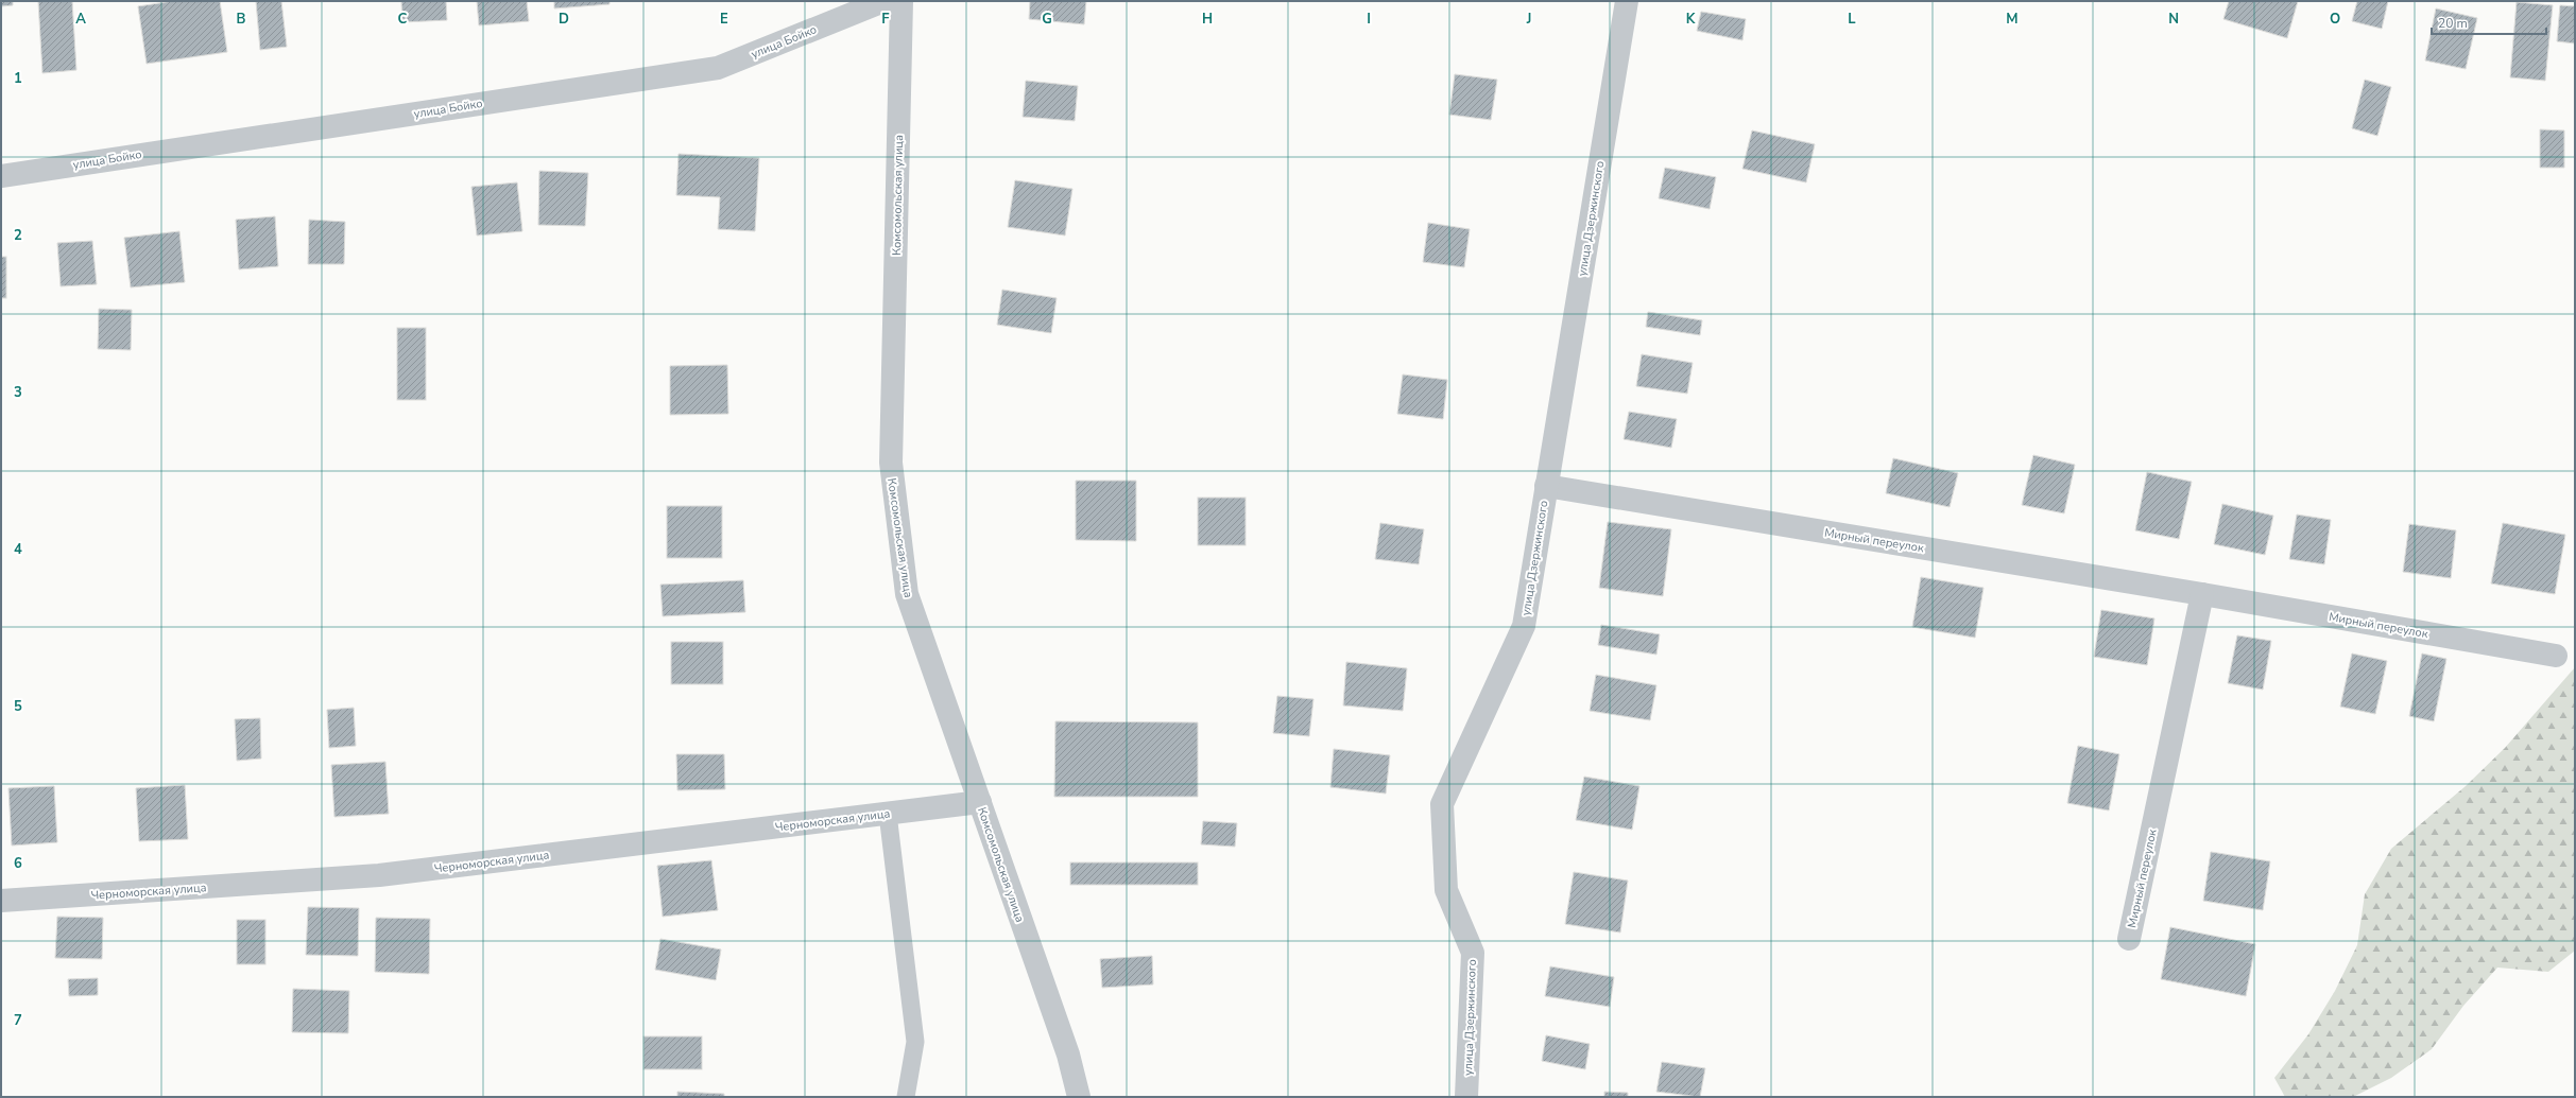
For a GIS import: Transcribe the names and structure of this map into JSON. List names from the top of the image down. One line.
{"streets":{"street":["улица Бойко","Комсомольская улица","улица Дзержинского","Мирный переулок","Черноморская улица"]},"crossings":[["Комсомольская улица","Черноморская улица"],["улица Дзержинского","Мирный переулок"]],"scale_bar":"20 m","grid":{"columns":["A","B","C","D","E","F","G","H","I","J","K","L","M","N","O"],"rows":["1","2","3","4","5","6","7"]}}
